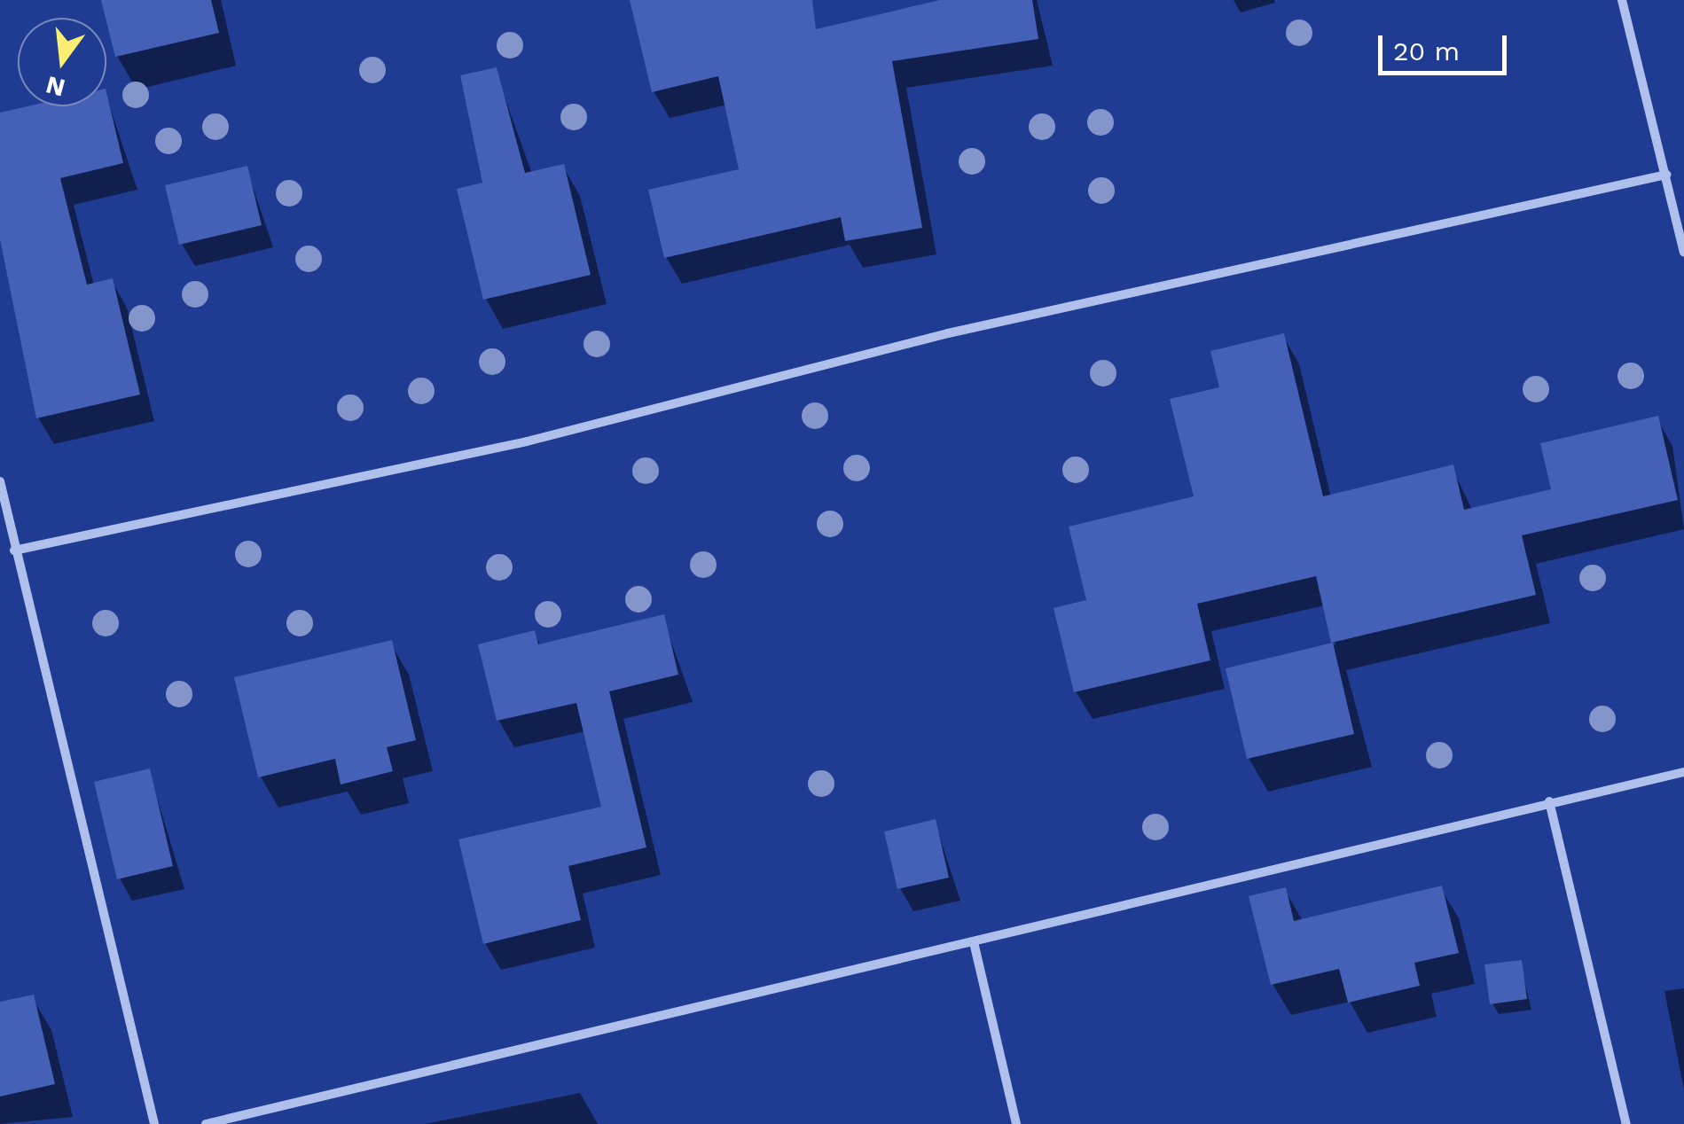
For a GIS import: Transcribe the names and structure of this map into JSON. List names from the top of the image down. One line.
{"scale_bar":"20 m","north":"bottom"}
